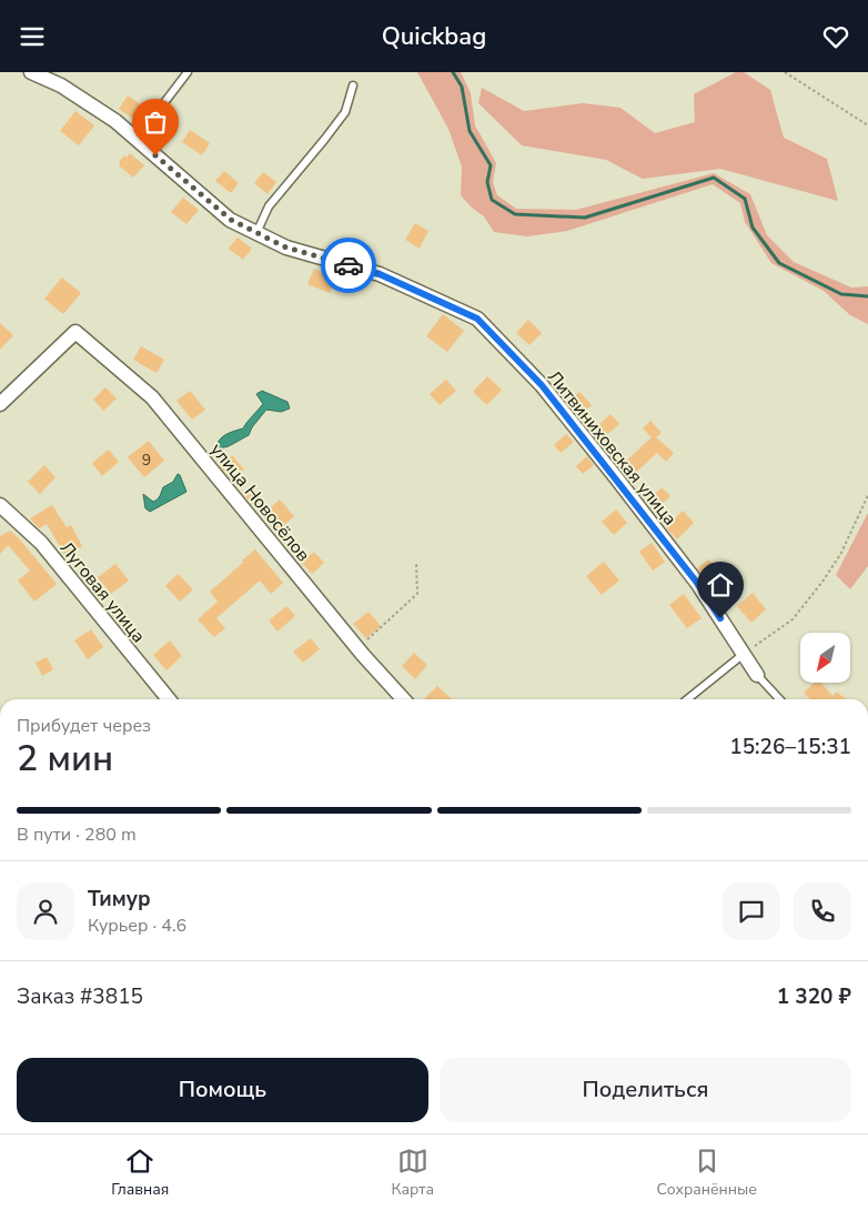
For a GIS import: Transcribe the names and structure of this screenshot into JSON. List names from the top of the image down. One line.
{"streets":{"street":["Литвиниховская улица","улица Новосёлов","Луговая улица"]},"house_numbers":["9"],"north":"bottom left","page":{"header":"Quickbag","heading":["2 мин","Прибудет через","15:26–15:31"],"panel":["Тимур","Курьер · 4.6","Заказ #3815","1 320 ₽"],"bar":"В пути · 280 m","buttons":["Помощь","Поделиться"],"tabs":["Главная","Карта","Сохранённые"]}}
